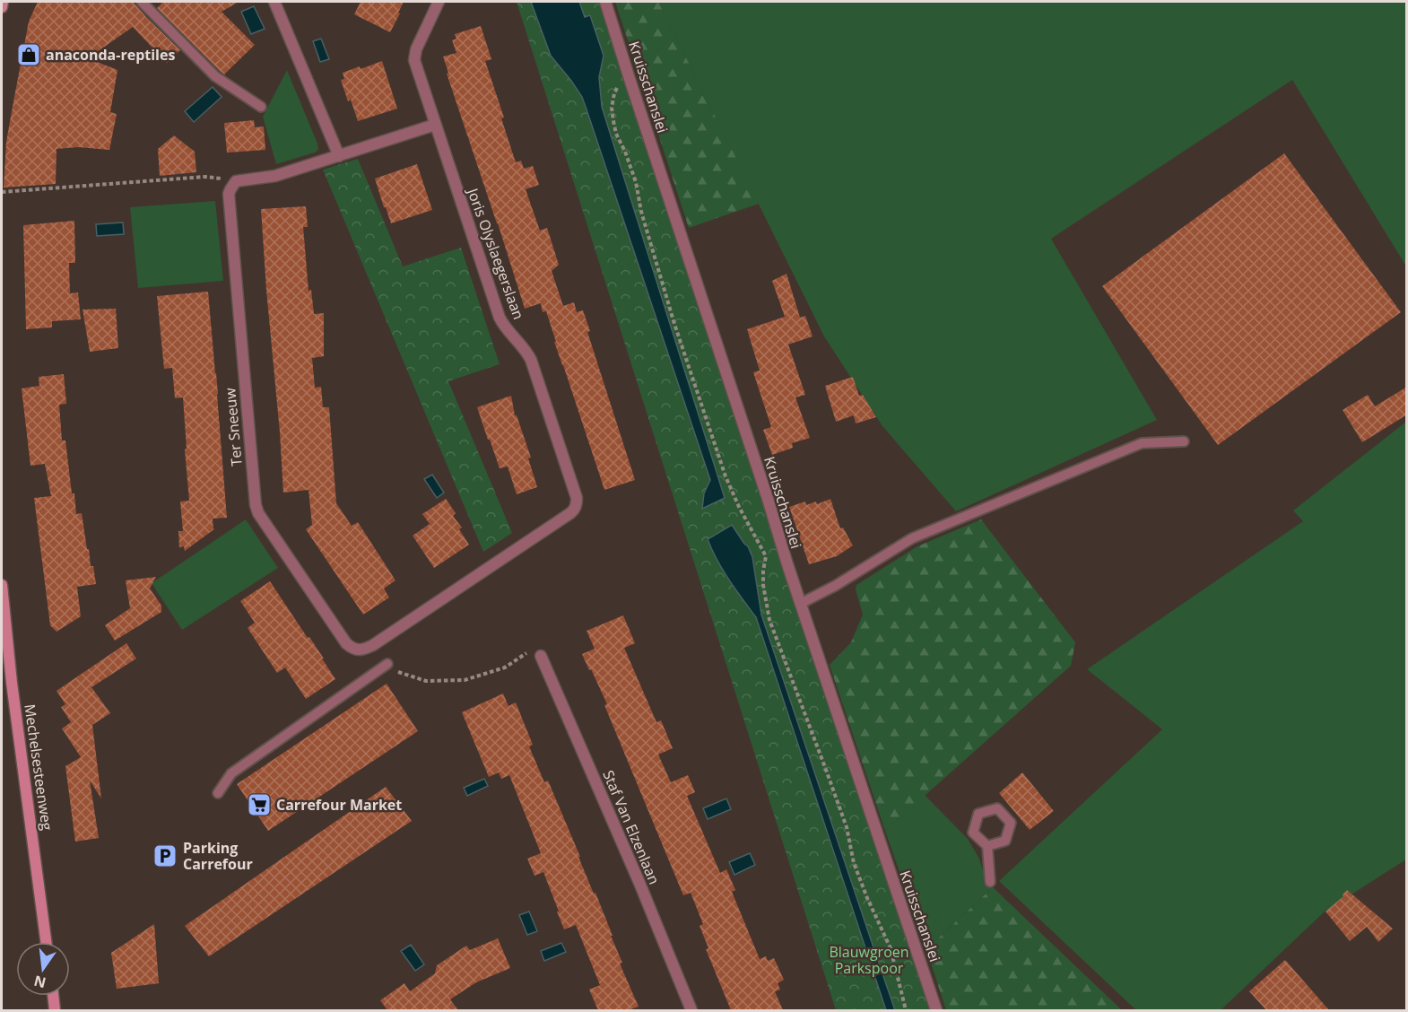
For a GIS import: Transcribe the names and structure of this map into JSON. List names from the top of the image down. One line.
{"streets":{"street":["Kruisschanslei","Joris Olyslaegerslaan","Ter Sneeuw","Mechelsesteenweg","Staf Van Elzenlaan"]},"crossings":[["Joris Olyslaegerslaan","Ter Sneeuw"]],"parks":["Blauwgroen Parkspoor"],"places":{"shop":["anaconda-reptiles"],"supermarket":["Carrefour Market"],"parking":["Parking Carrefour"]},"north":"bottom"}
